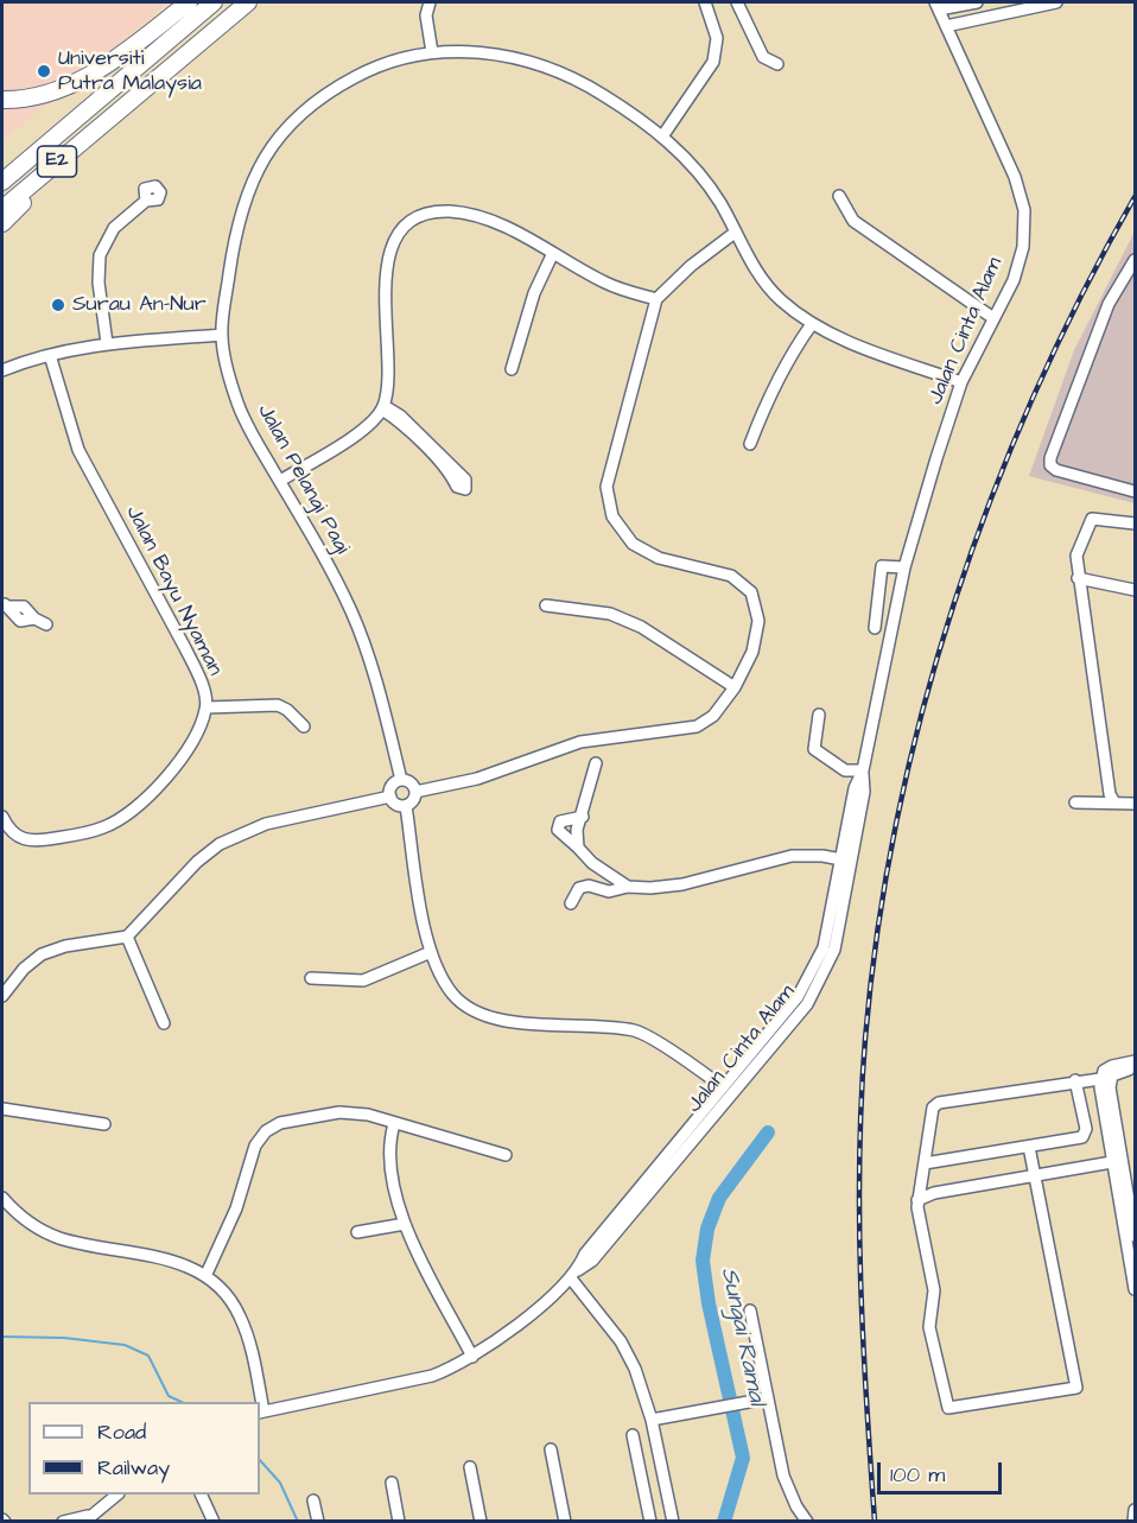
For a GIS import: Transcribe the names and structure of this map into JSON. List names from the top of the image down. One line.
{"streets":{"highway":["E2"],"street":["Jalan Cinta Alam","Jalan Pelangi Pagi","Jalan Bayu Nyaman"]},"crossings":[["Jalan Cinta Alam","Jalan Pelangi Pagi"]],"water":["Sungai Ramal"],"places":["Universiti Putra Malaysia","Surau An-Nur"],"legend":["Road","Railway"],"scale_bar":"100 m"}
